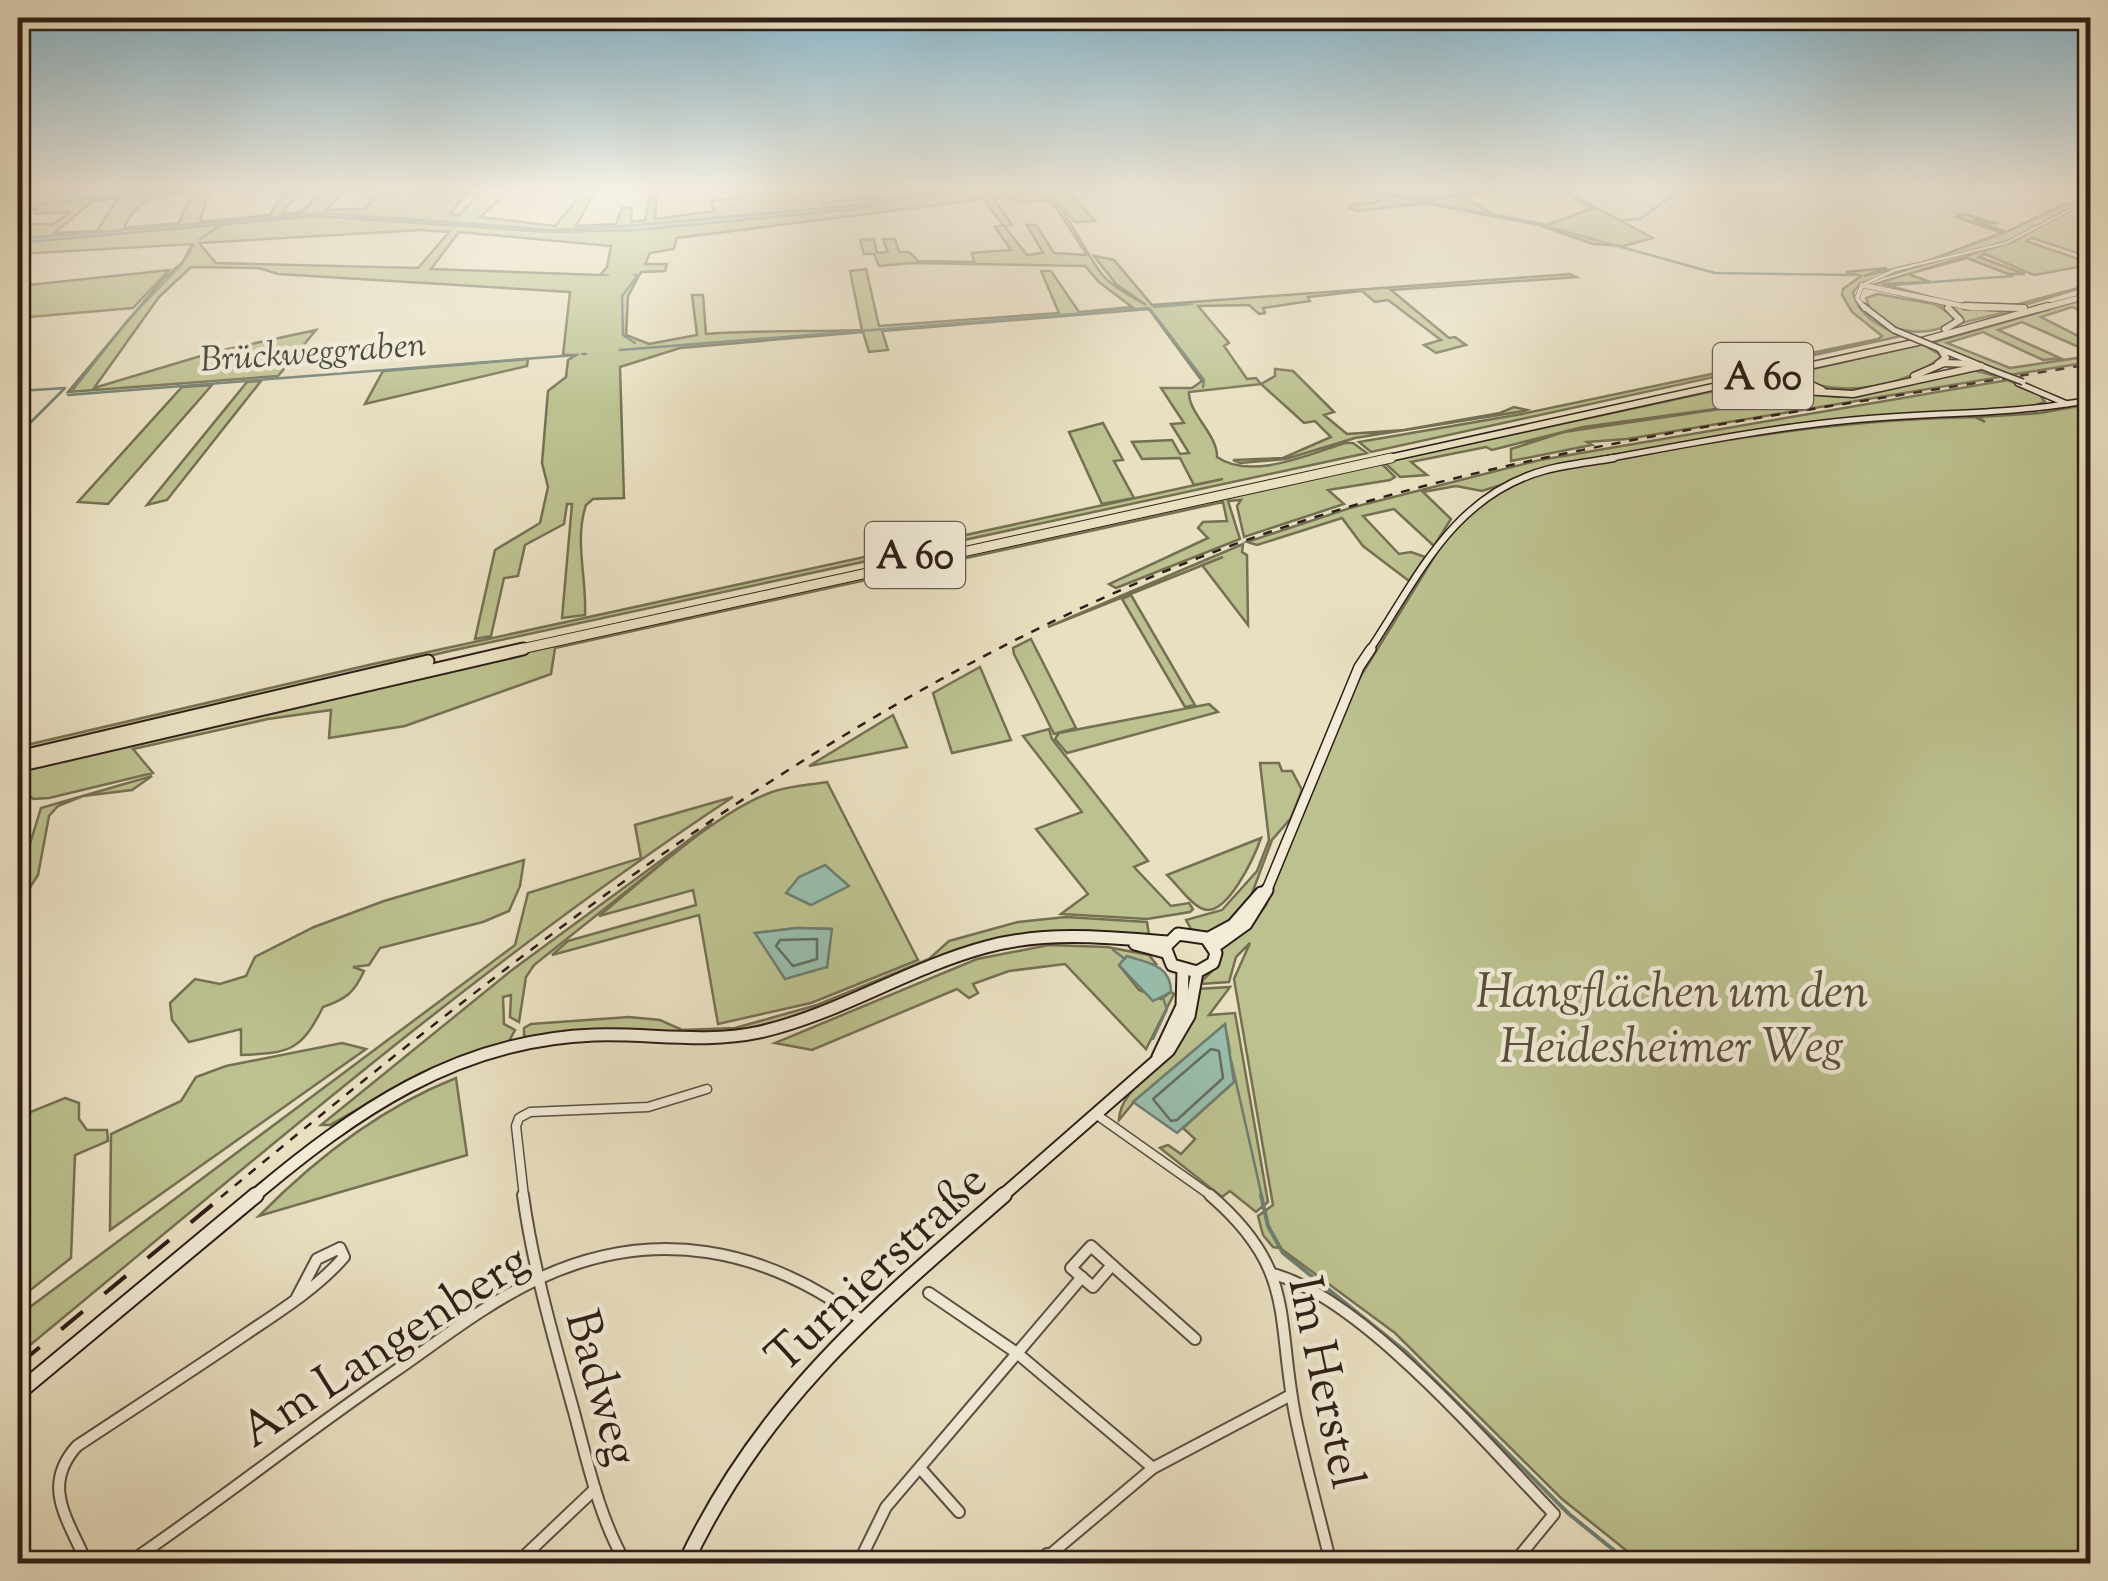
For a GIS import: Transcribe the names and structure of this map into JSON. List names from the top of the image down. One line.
{"streets":{"highway":["A 60"],"main road":["Turnierstraße"],"street":["Am Langenberg","Im Herstel","Badweg"]},"crossings":[["Turnierstraße","Am Langenberg"],["Turnierstraße","Im Herstel"],["Am Langenberg","Badweg"]],"water":["Brückweggraben"],"parks":["Hangflächen um den Heidesheimer Weg"]}
